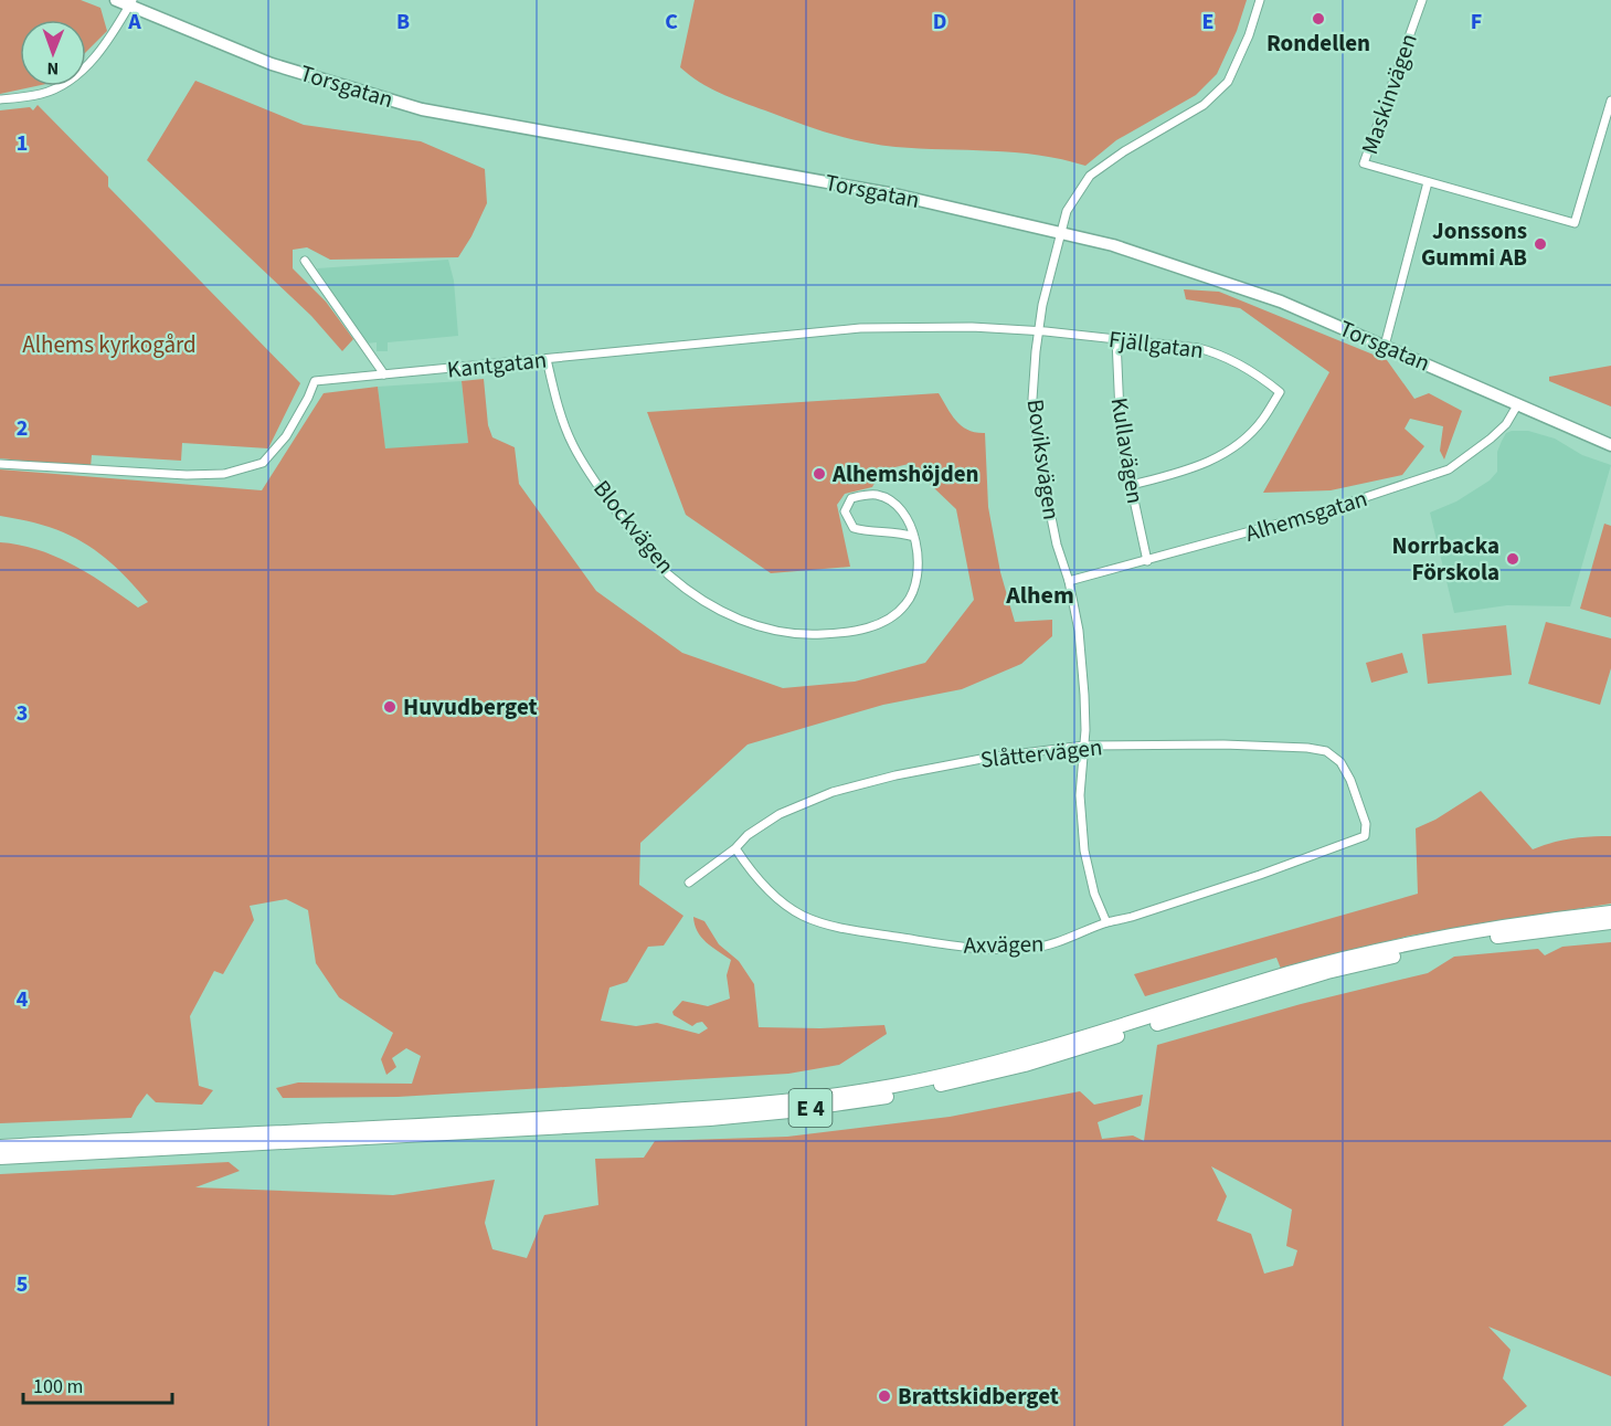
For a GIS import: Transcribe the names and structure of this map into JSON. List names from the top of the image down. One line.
{"streets":{"highway":["E 4"],"main road":["Torsgatan"],"street":["Maskinvägen","Fjällgatan","Kantgatan","Kullavägen","Boviksvägen","Alhemsgatan","Blockvägen","Slåttervägen","Axvägen"]},"crossings":[["Torsgatan","Boviksvägen"],["Torsgatan","Alhemsgatan"],["Fjällgatan","Kantgatan"],["Fjällgatan","Kullavägen"],["Fjällgatan","Boviksvägen"],["Kantgatan","Boviksvägen"],["Kantgatan","Blockvägen"],["Kullavägen","Alhemsgatan"],["Boviksvägen","Alhemsgatan"],["Boviksvägen","Slåttervägen"],["Boviksvägen","Axvägen"],["Slåttervägen","Axvägen"]],"districts":["Alhem"],"parks":["Alhems kyrkogård"],"places":["Rondellen","Jonssons Gummi AB","Alhemshöjden","Norrbacka Förskola","Huvudberget","Brattskidberget"],"scale_bar":"100 m","north":"bottom","grid":{"columns":["A","B","C","D","E","F"],"rows":["1","2","3","4","5"]}}
